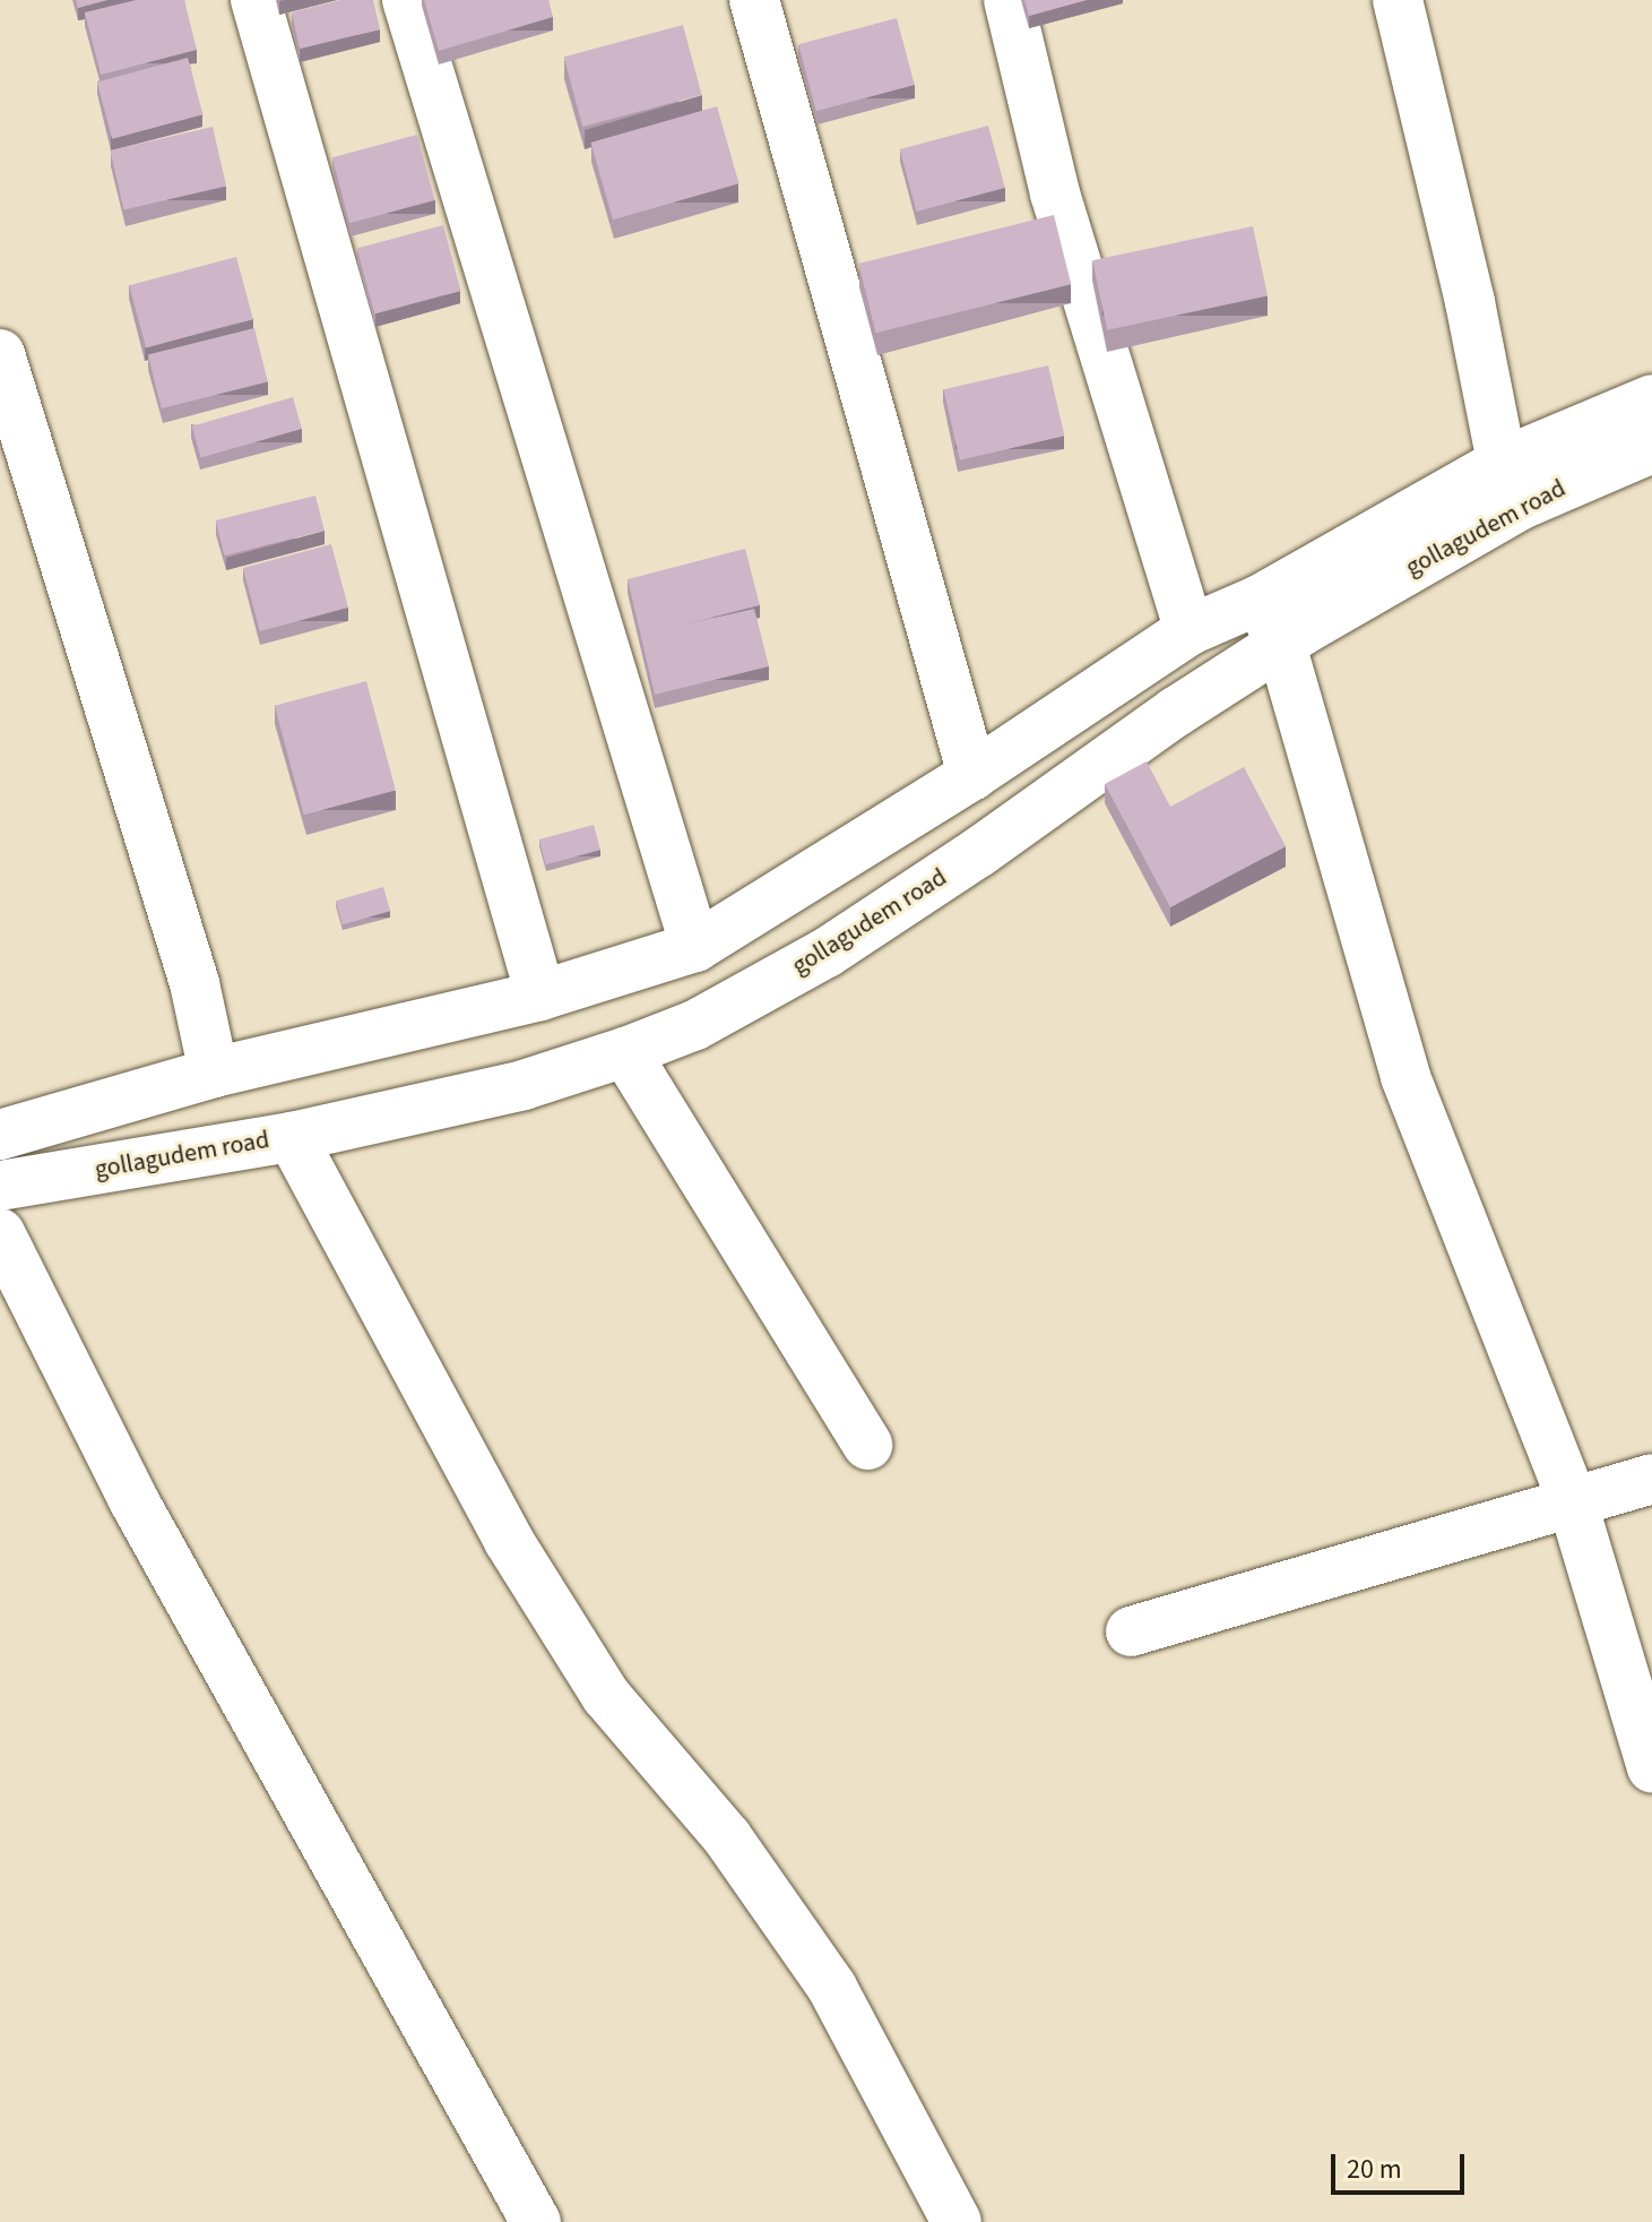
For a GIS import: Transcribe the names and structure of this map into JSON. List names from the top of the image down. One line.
{"streets":{"street":["gollagudem road"]},"scale_bar":"20 m"}
